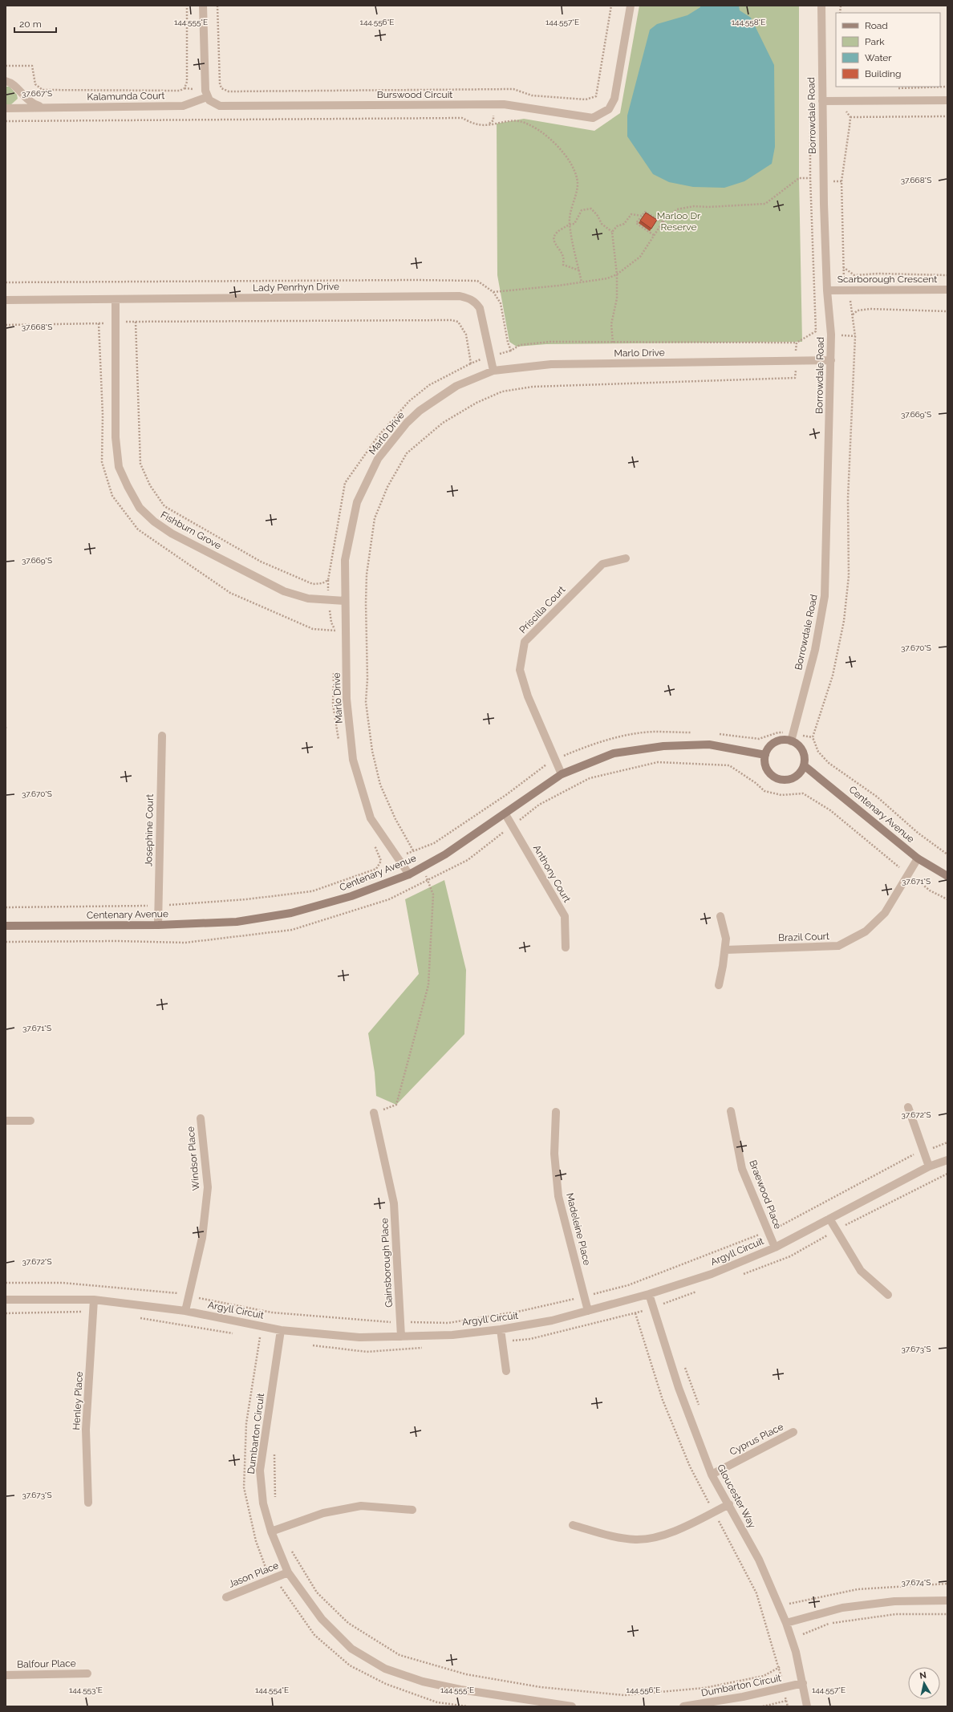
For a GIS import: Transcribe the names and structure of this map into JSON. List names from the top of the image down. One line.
{"streets":{"street":["Burswood Circuit","Kalamunda Court","Borrowdale Road","Scarborough Crescent","Lady Penrhyn Drive","Marlo Drive","Fishburn Grove","Priscilla Court","Centenary Avenue","Josephine Court","Anthony Court","Brazil Court","Windsor Place","Braewood Place","Madeleine Place","Argyll Circuit","Gainsborough Place","Henley Place","Dumbarton Circuit","Cyprus Place","Gloucester Way","Jason Place","Balfour Place"]},"crossings":[["Burswood Circuit","Kalamunda Court"],["Borrowdale Road","Scarborough Crescent"],["Borrowdale Road","Marlo Drive"],["Borrowdale Road","Centenary Avenue"],["Lady Penrhyn Drive","Marlo Drive"],["Lady Penrhyn Drive","Fishburn Grove"],["Marlo Drive","Fishburn Grove"],["Marlo Drive","Centenary Avenue"],["Priscilla Court","Centenary Avenue"],["Centenary Avenue","Josephine Court"],["Centenary Avenue","Anthony Court"],["Centenary Avenue","Brazil Court"],["Windsor Place","Argyll Circuit"],["Braewood Place","Argyll Circuit"],["Madeleine Place","Argyll Circuit"],["Argyll Circuit","Gainsborough Place"],["Argyll Circuit","Henley Place"],["Argyll Circuit","Dumbarton Circuit"],["Argyll Circuit","Gloucester Way"],["Dumbarton Circuit","Gloucester Way"],["Dumbarton Circuit","Jason Place"],["Cyprus Place","Gloucester Way"]],"parks":["Marloo Dr Reserve"],"legend":["Road","Park","Water","Building"],"scale_bar":"20 m","north":"top","coordinates":["144.555°E","144.556°E","144.557°E","144.558°E","37.667°S","37.668°S","37.669°S","37.670°S","37.671°S","37.672°S","37.673°S","37.674°S","144.553°E","144.554°E"]}
